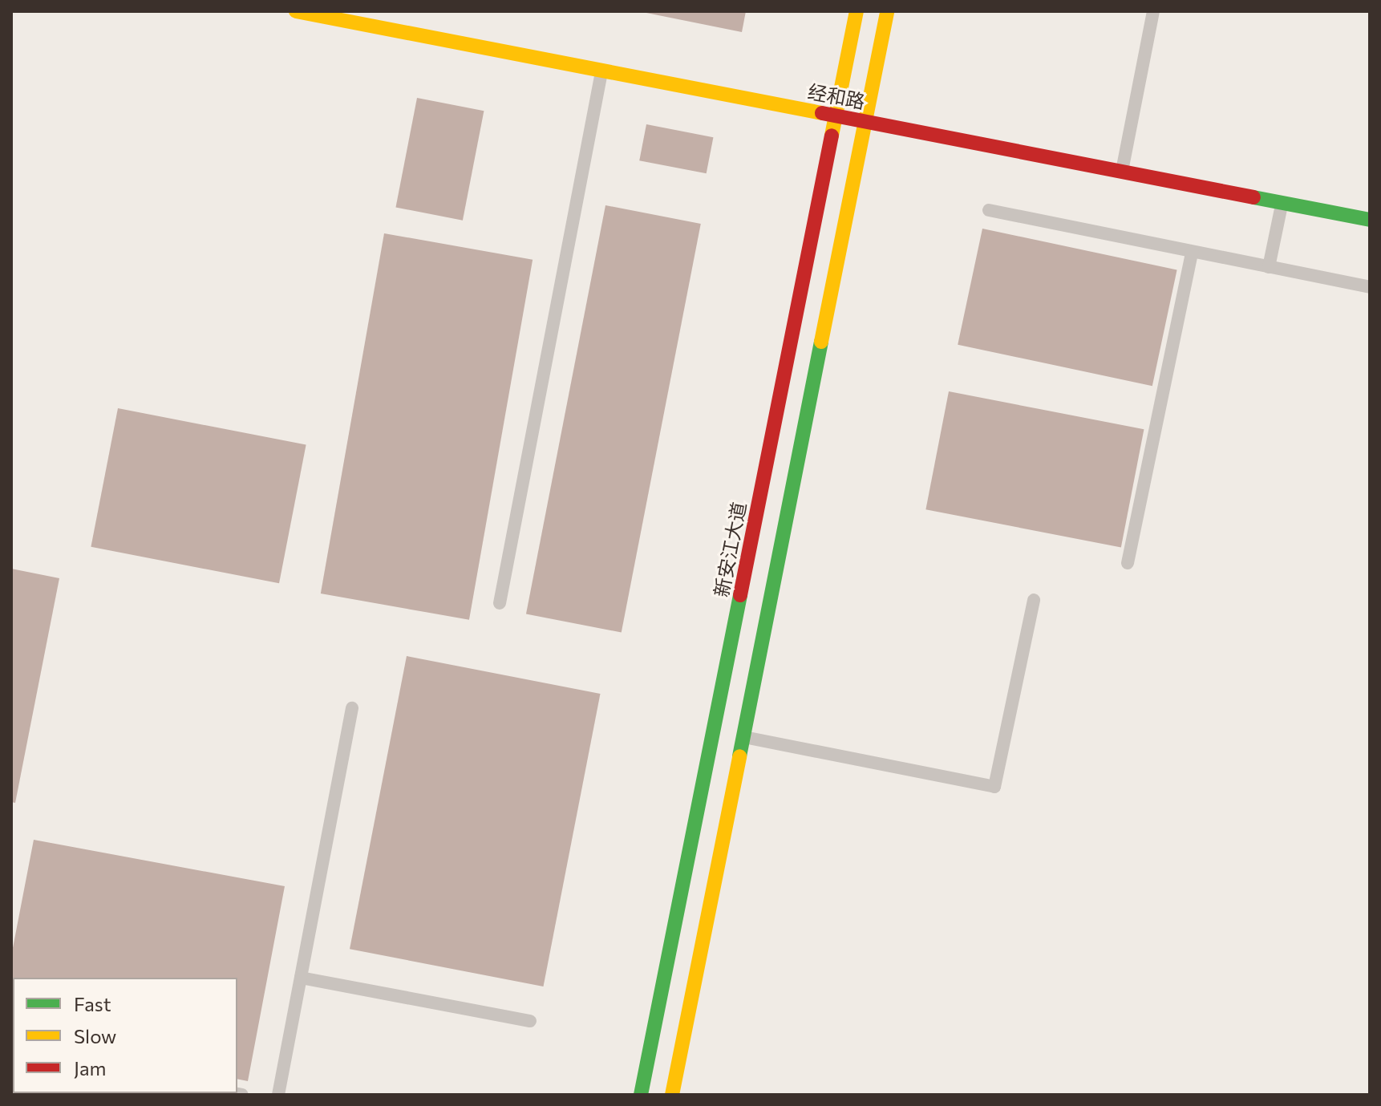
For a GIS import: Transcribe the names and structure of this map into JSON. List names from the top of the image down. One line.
{"streets":{"main road":["经和路","新安江大道"]},"crossings":[["经和路","新安江大道"]],"legend":["Fast","Slow","Jam"]}
